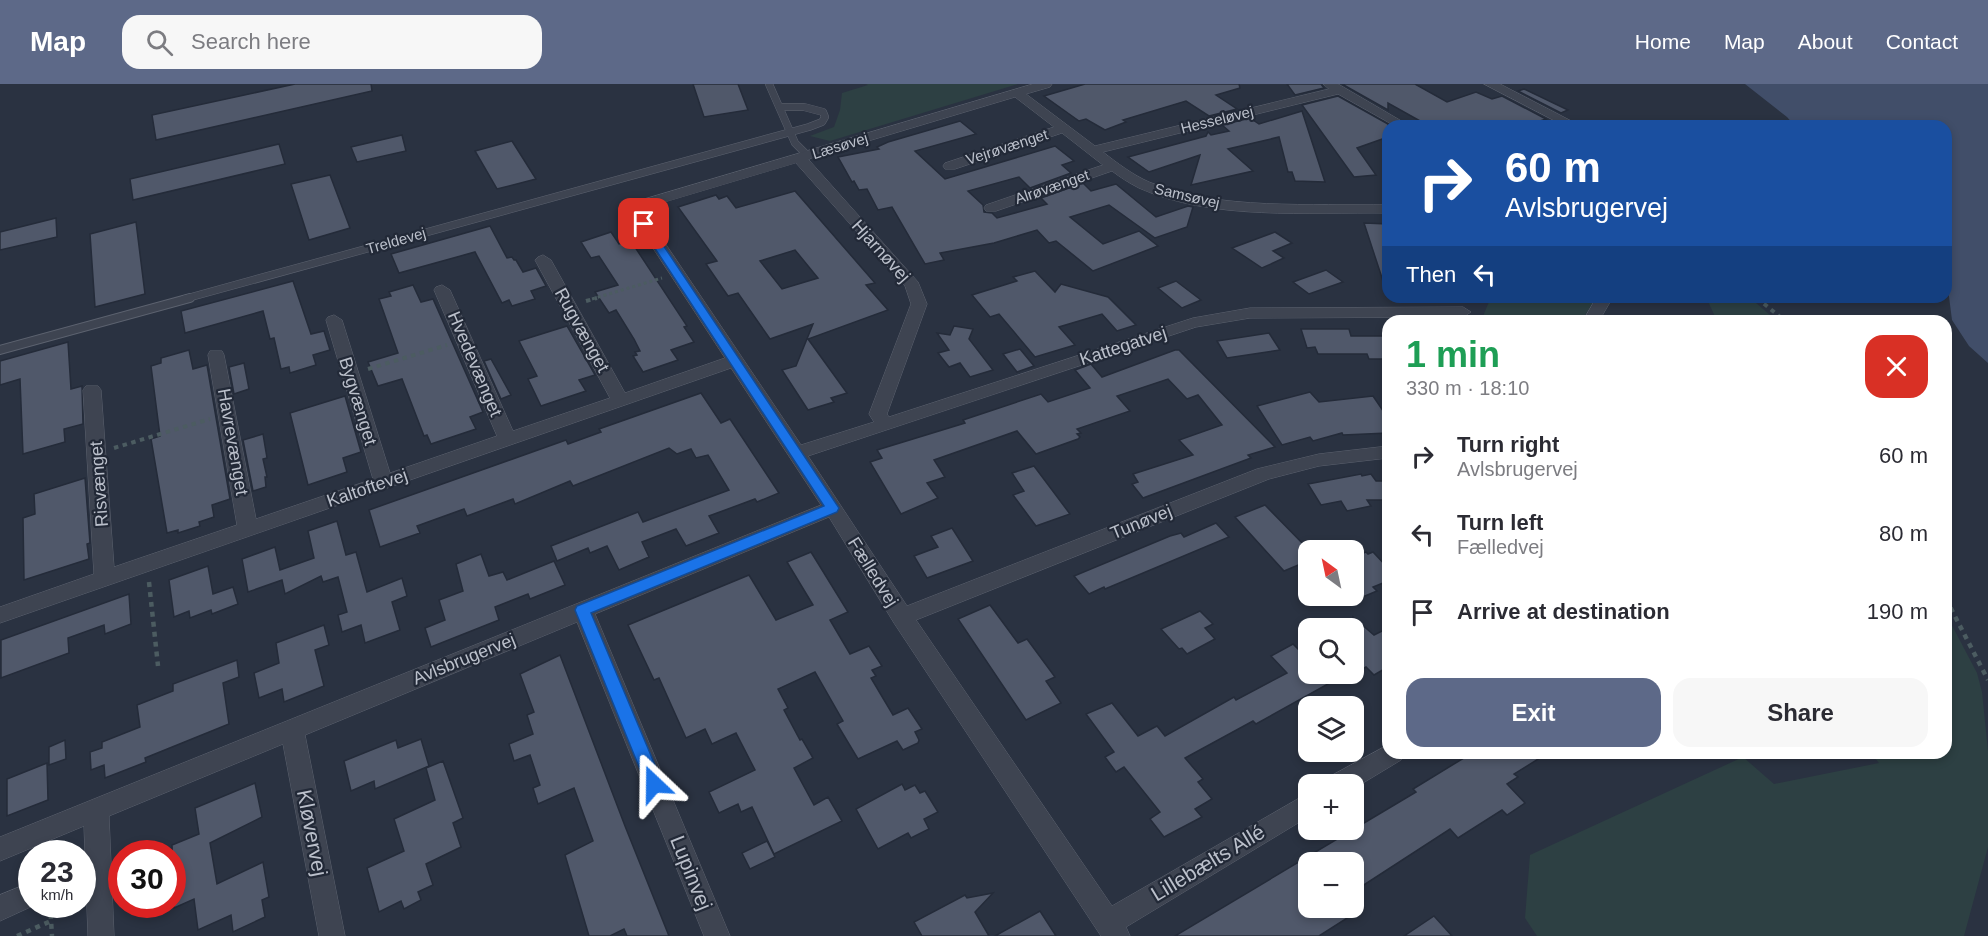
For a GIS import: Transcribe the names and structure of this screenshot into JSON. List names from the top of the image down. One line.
{"streets":{"street":["Hesseløvej","Læsøvej","Vejrøvænget","Alrøvænget","Samsøvej","Hjarnøvej","Rugvænget","Kattegatvej","Hvedevænget","Bygvænget","Havrevænget","Risvænget","Kaltoftevej","Tunøvej","Fælledvej","Avlsbrugervej","Kløvervej","Lillebælts Allé","Lupinvej"],"lane":["Treldevej"]},"crossings":[["Hesseløvej","Samsøvej"],["Læsøvej","Samsøvej"],["Læsøvej","Hjarnøvej"],["Læsøvej","Fælledvej"],["Vejrøvænget","Samsøvej"],["Alrøvænget","Samsøvej"],["Hjarnøvej","Kattegatvej"],["Rugvænget","Kaltoftevej"],["Kattegatvej","Fælledvej"],["Hvedevænget","Kaltoftevej"],["Bygvænget","Kaltoftevej"],["Havrevænget","Kaltoftevej"],["Risvænget","Kaltoftevej"],["Kaltoftevej","Fælledvej"],["Tunøvej","Fælledvej"],["Fælledvej","Avlsbrugervej"],["Fælledvej","Lillebælts Allé"],["Avlsbrugervej","Kløvervej"],["Avlsbrugervej","Lupinvej"]],"north":"top left","page":{"header":"Map","search":"Search here","nav":["Home","Map","About","Contact"],"turn":["60 m","Avlsbrugervej"],"then":"Then","heading":["1 min","330 m · 18:10"],"list":[{"name":"Turn right","note":"Avlsbrugervej","value":"60 m"},{"name":"Turn left","note":"Fælledvej","value":"80 m"},{"name":"Arrive at destination","value":"190 m"}],"map_buttons":["+","−"],"buttons":["Exit","Share"],"speed":"23 km/h","limit":"30"}}
